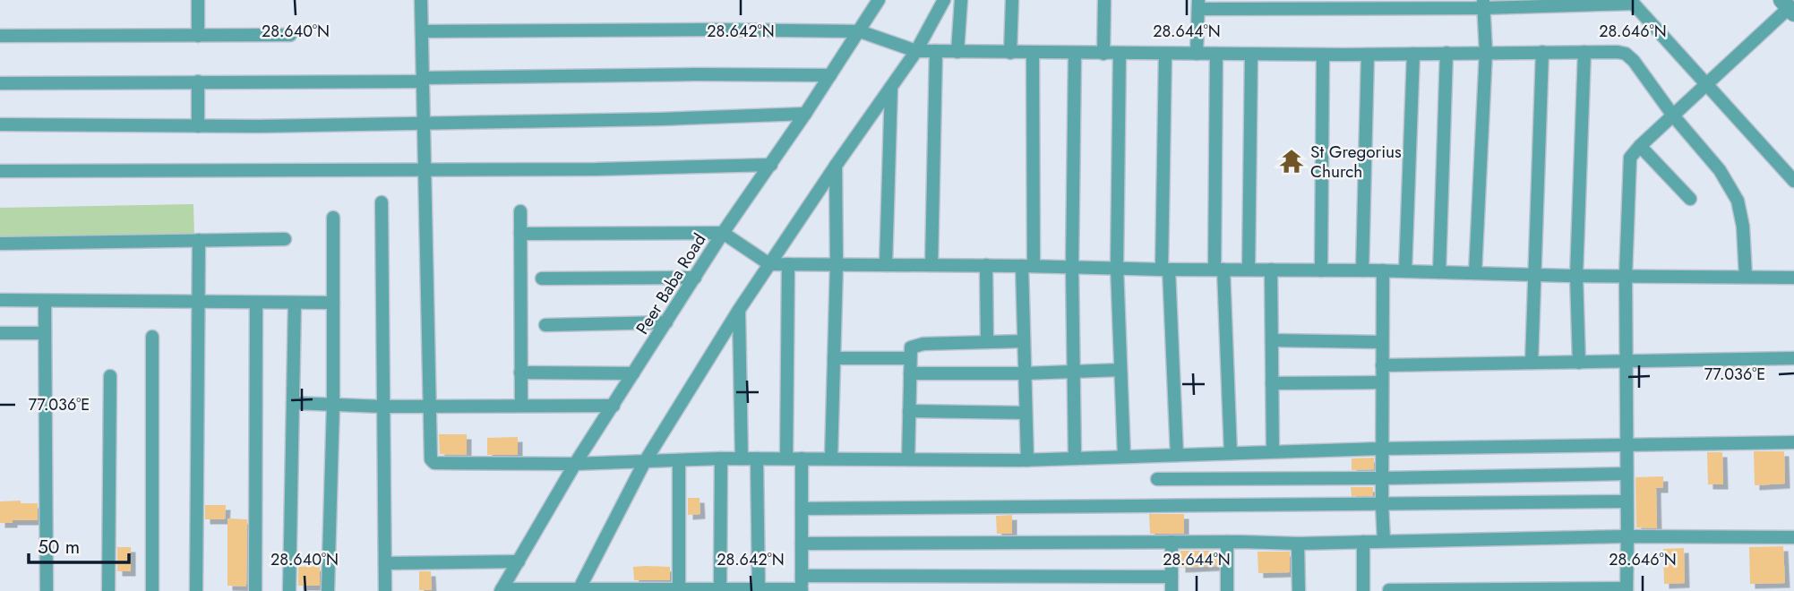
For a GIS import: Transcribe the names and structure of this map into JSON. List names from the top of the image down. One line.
{"streets":{"street":["Peer Baba Road"]},"places":{"temple":["St Gregorius Church"]},"scale_bar":"50 m","coordinates":["28.640°N","28.642°N","28.644°N","28.646°N","77.036°E"]}
